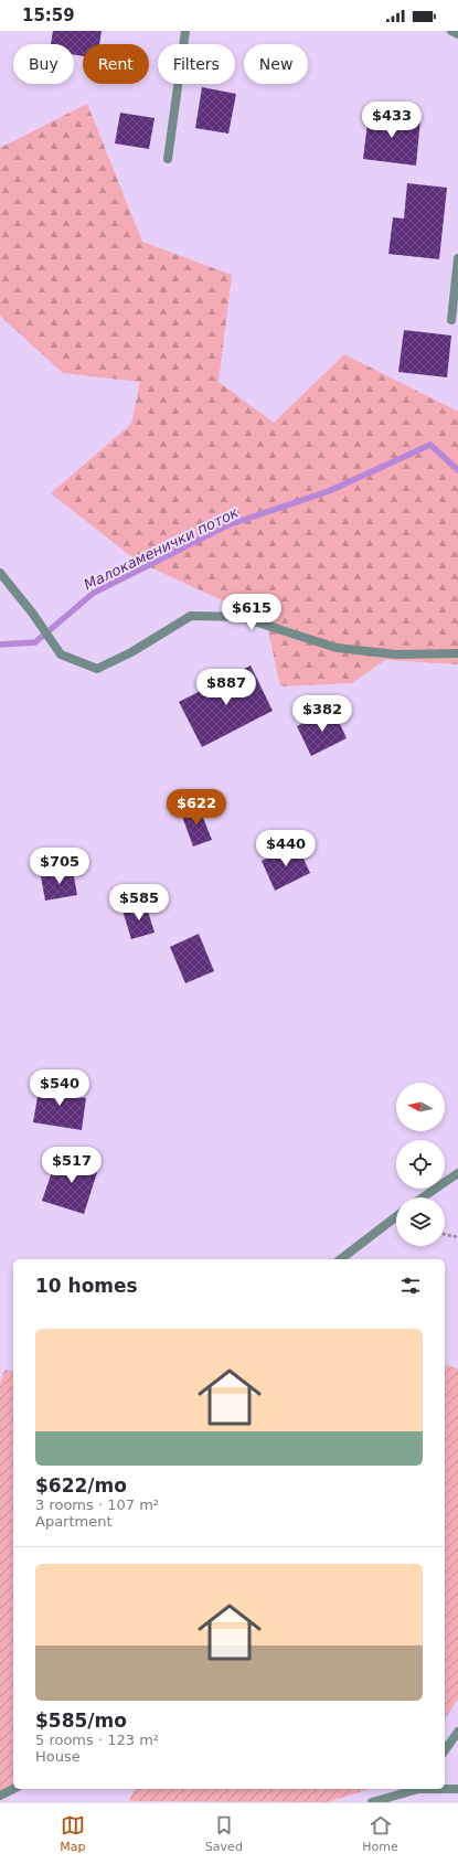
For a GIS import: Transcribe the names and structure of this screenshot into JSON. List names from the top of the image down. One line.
{"water":["Малокаменички поток"],"north":"left","page":{"status":"15:59","chip":["Buy","Rent","Filters","New"],"price":["$433","$615","$887","$382","$622","$440","$705","$585","$540","$517"],"heading":"10 homes","list":[{"name":"$622/mo","note":"3 rooms · 107 m² · Apartment"},{"name":"$585/mo","note":"5 rooms · 123 m² · House"}],"tabs":["Map","Saved","Home"]}}
